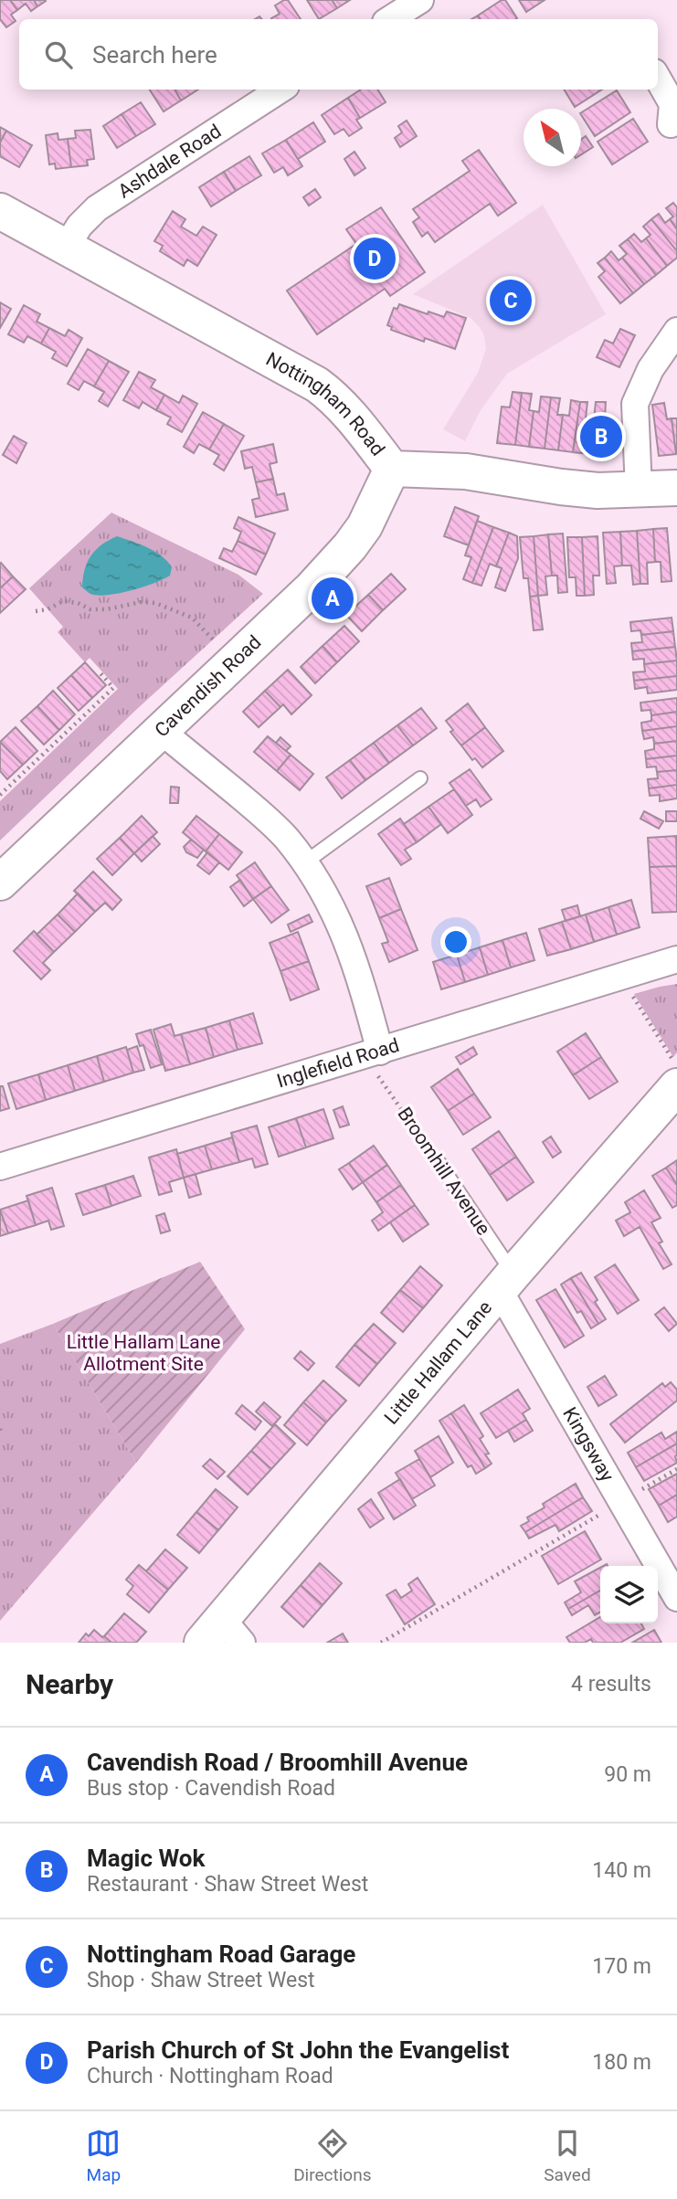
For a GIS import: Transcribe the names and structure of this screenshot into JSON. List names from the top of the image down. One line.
{"streets":{"street":["Ashdale Road","Nottingham Road","Cavendish Road","Inglefield Road","Little Hallam Lane","Kingsway"],"lane":["Broomhill Avenue"]},"crossings":[["Ashdale Road","Nottingham Road"],["Nottingham Road","Cavendish Road"],["Inglefield Road","Broomhill Avenue"],["Broomhill Avenue","Little Hallam Lane"],["Broomhill Avenue","Kingsway"],["Little Hallam Lane","Kingsway"]],"parks":["Little Hallam Lane Allotment Site"],"north":"top left","page":{"search":"Search here","pins":["D","C","B","A"],"heading":["Nearby","4 results"],"list":[{"mark":"A","name":"Cavendish Road / Broomhill Avenue","note":"Bus stop · Cavendish Road","value":"90 m"},{"mark":"B","name":"Magic Wok","note":"Restaurant · Shaw Street West","value":"140 m"},{"mark":"C","name":"Nottingham Road Garage","note":"Shop · Shaw Street West","value":"170 m"},{"mark":"D","name":"Parish Church of St John the Evangelist","note":"Church · Nottingham Road","value":"180 m"}],"nav":["Map","Directions","Saved"]}}
